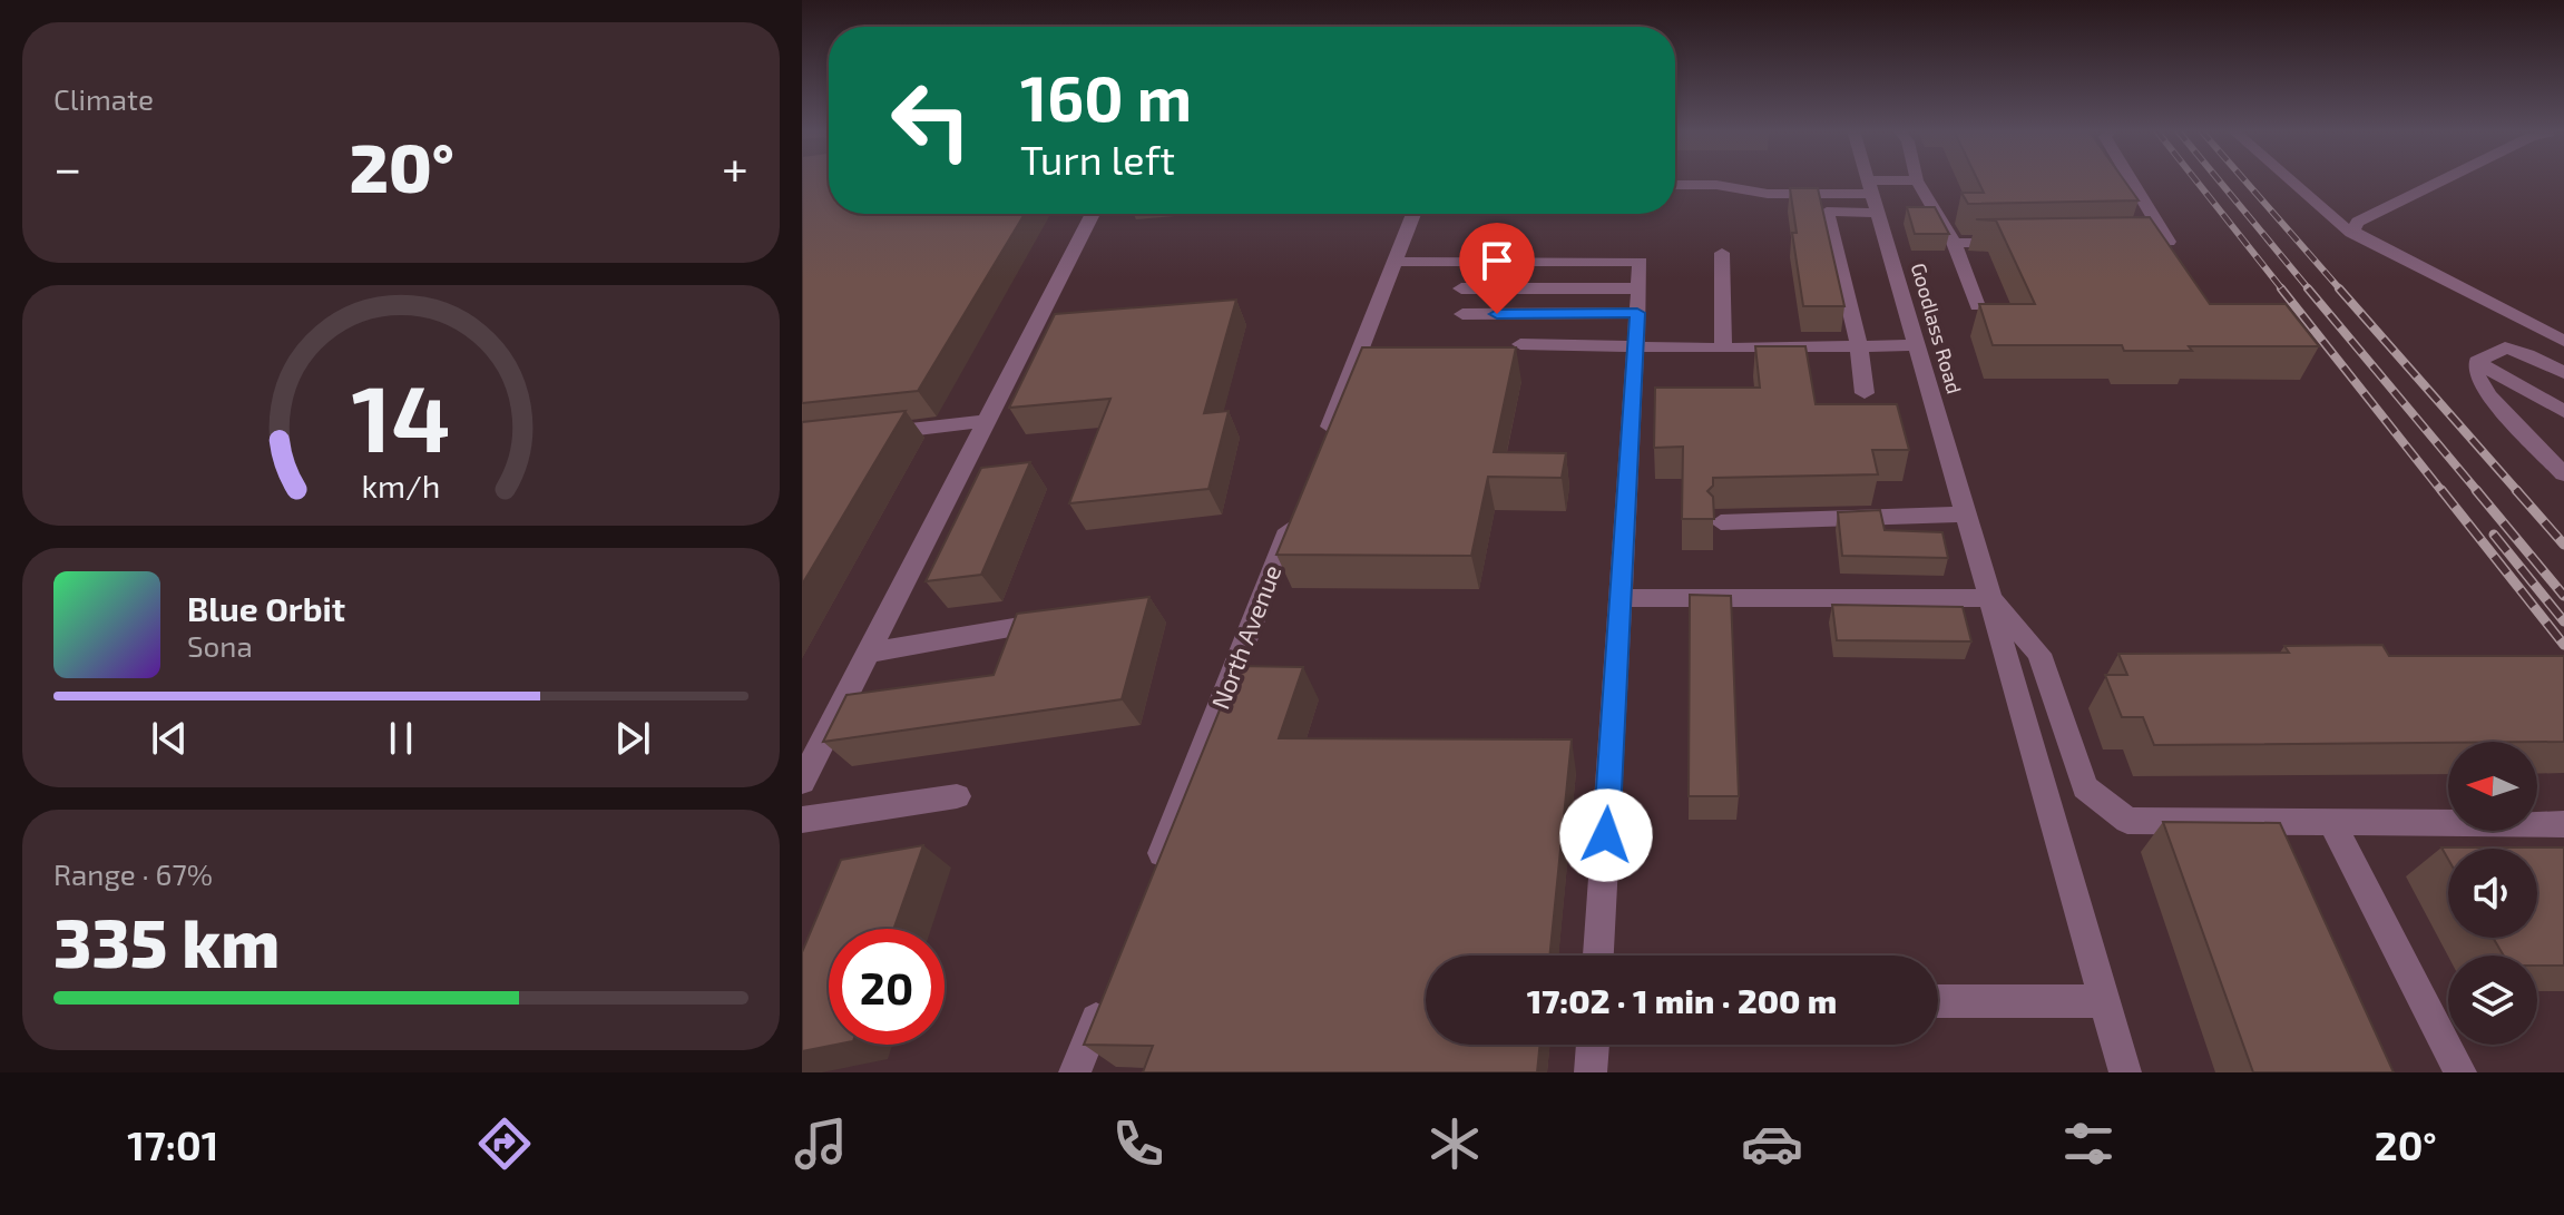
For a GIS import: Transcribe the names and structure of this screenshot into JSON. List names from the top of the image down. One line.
{"streets":{"street":["Goodlass Road","North Avenue"]},"north":"left","page":{"tile":["Climate",["Range · 67%","335 km"]],"turn":["160 m","Turn left"],"heat":["−","20°","+"],"song":["Blue Orbit","Sona"],"limit":"20","trip":"17:02 · 1 min · 200 m","tabs":["17:01","20°"],"gauge":["14","km/h"]}}
